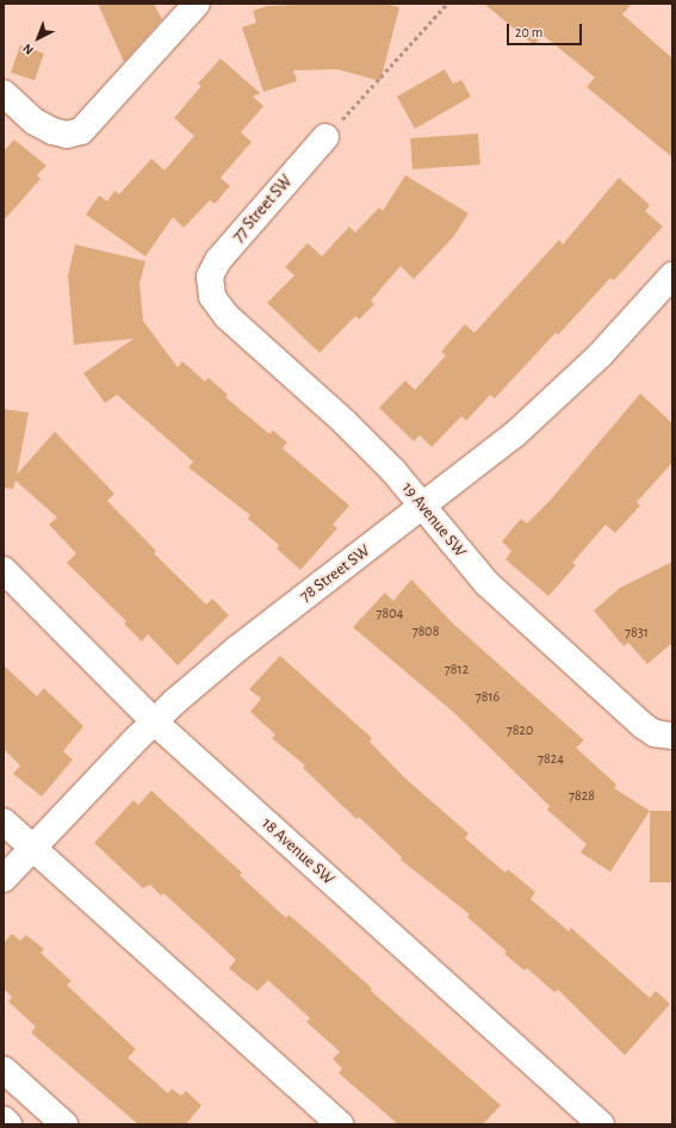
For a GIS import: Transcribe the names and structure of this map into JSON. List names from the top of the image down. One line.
{"streets":{"street":["77 Street SW","19 Avenue SW","78 Street SW","18 Avenue SW"]},"crossings":[["77 Street SW","19 Avenue SW"],["19 Avenue SW","78 Street SW"],["78 Street SW","18 Avenue SW"]],"house_numbers":["7804","7808","7831","7812","7816","7820","7824","7828"],"scale_bar":"20 m","north":"bottom left"}
